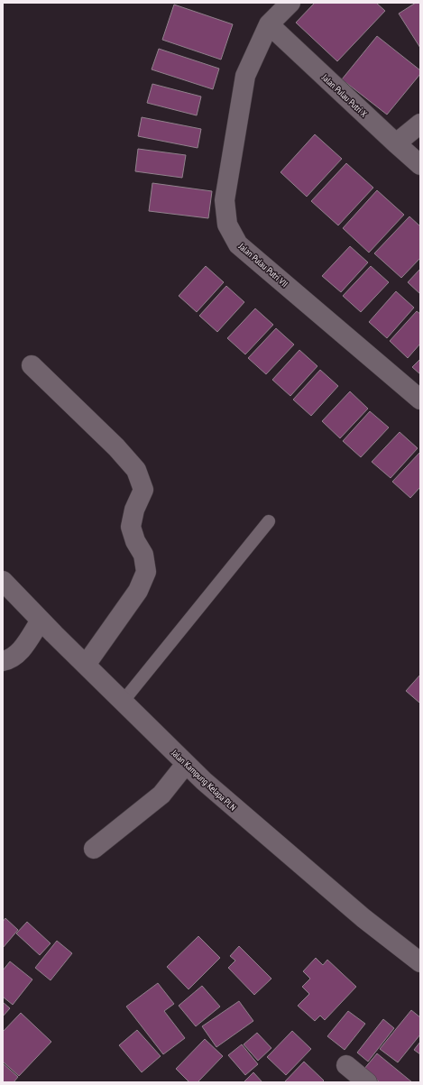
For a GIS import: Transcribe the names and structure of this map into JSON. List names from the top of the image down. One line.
{"streets":{"street":["Jalan Pulau Putri X","Jalan Pulau Putri VII","Jalan Kampung Kelapa PLN"]},"crossings":[["Jalan Pulau Putri X","Jalan Pulau Putri VII"]]}
